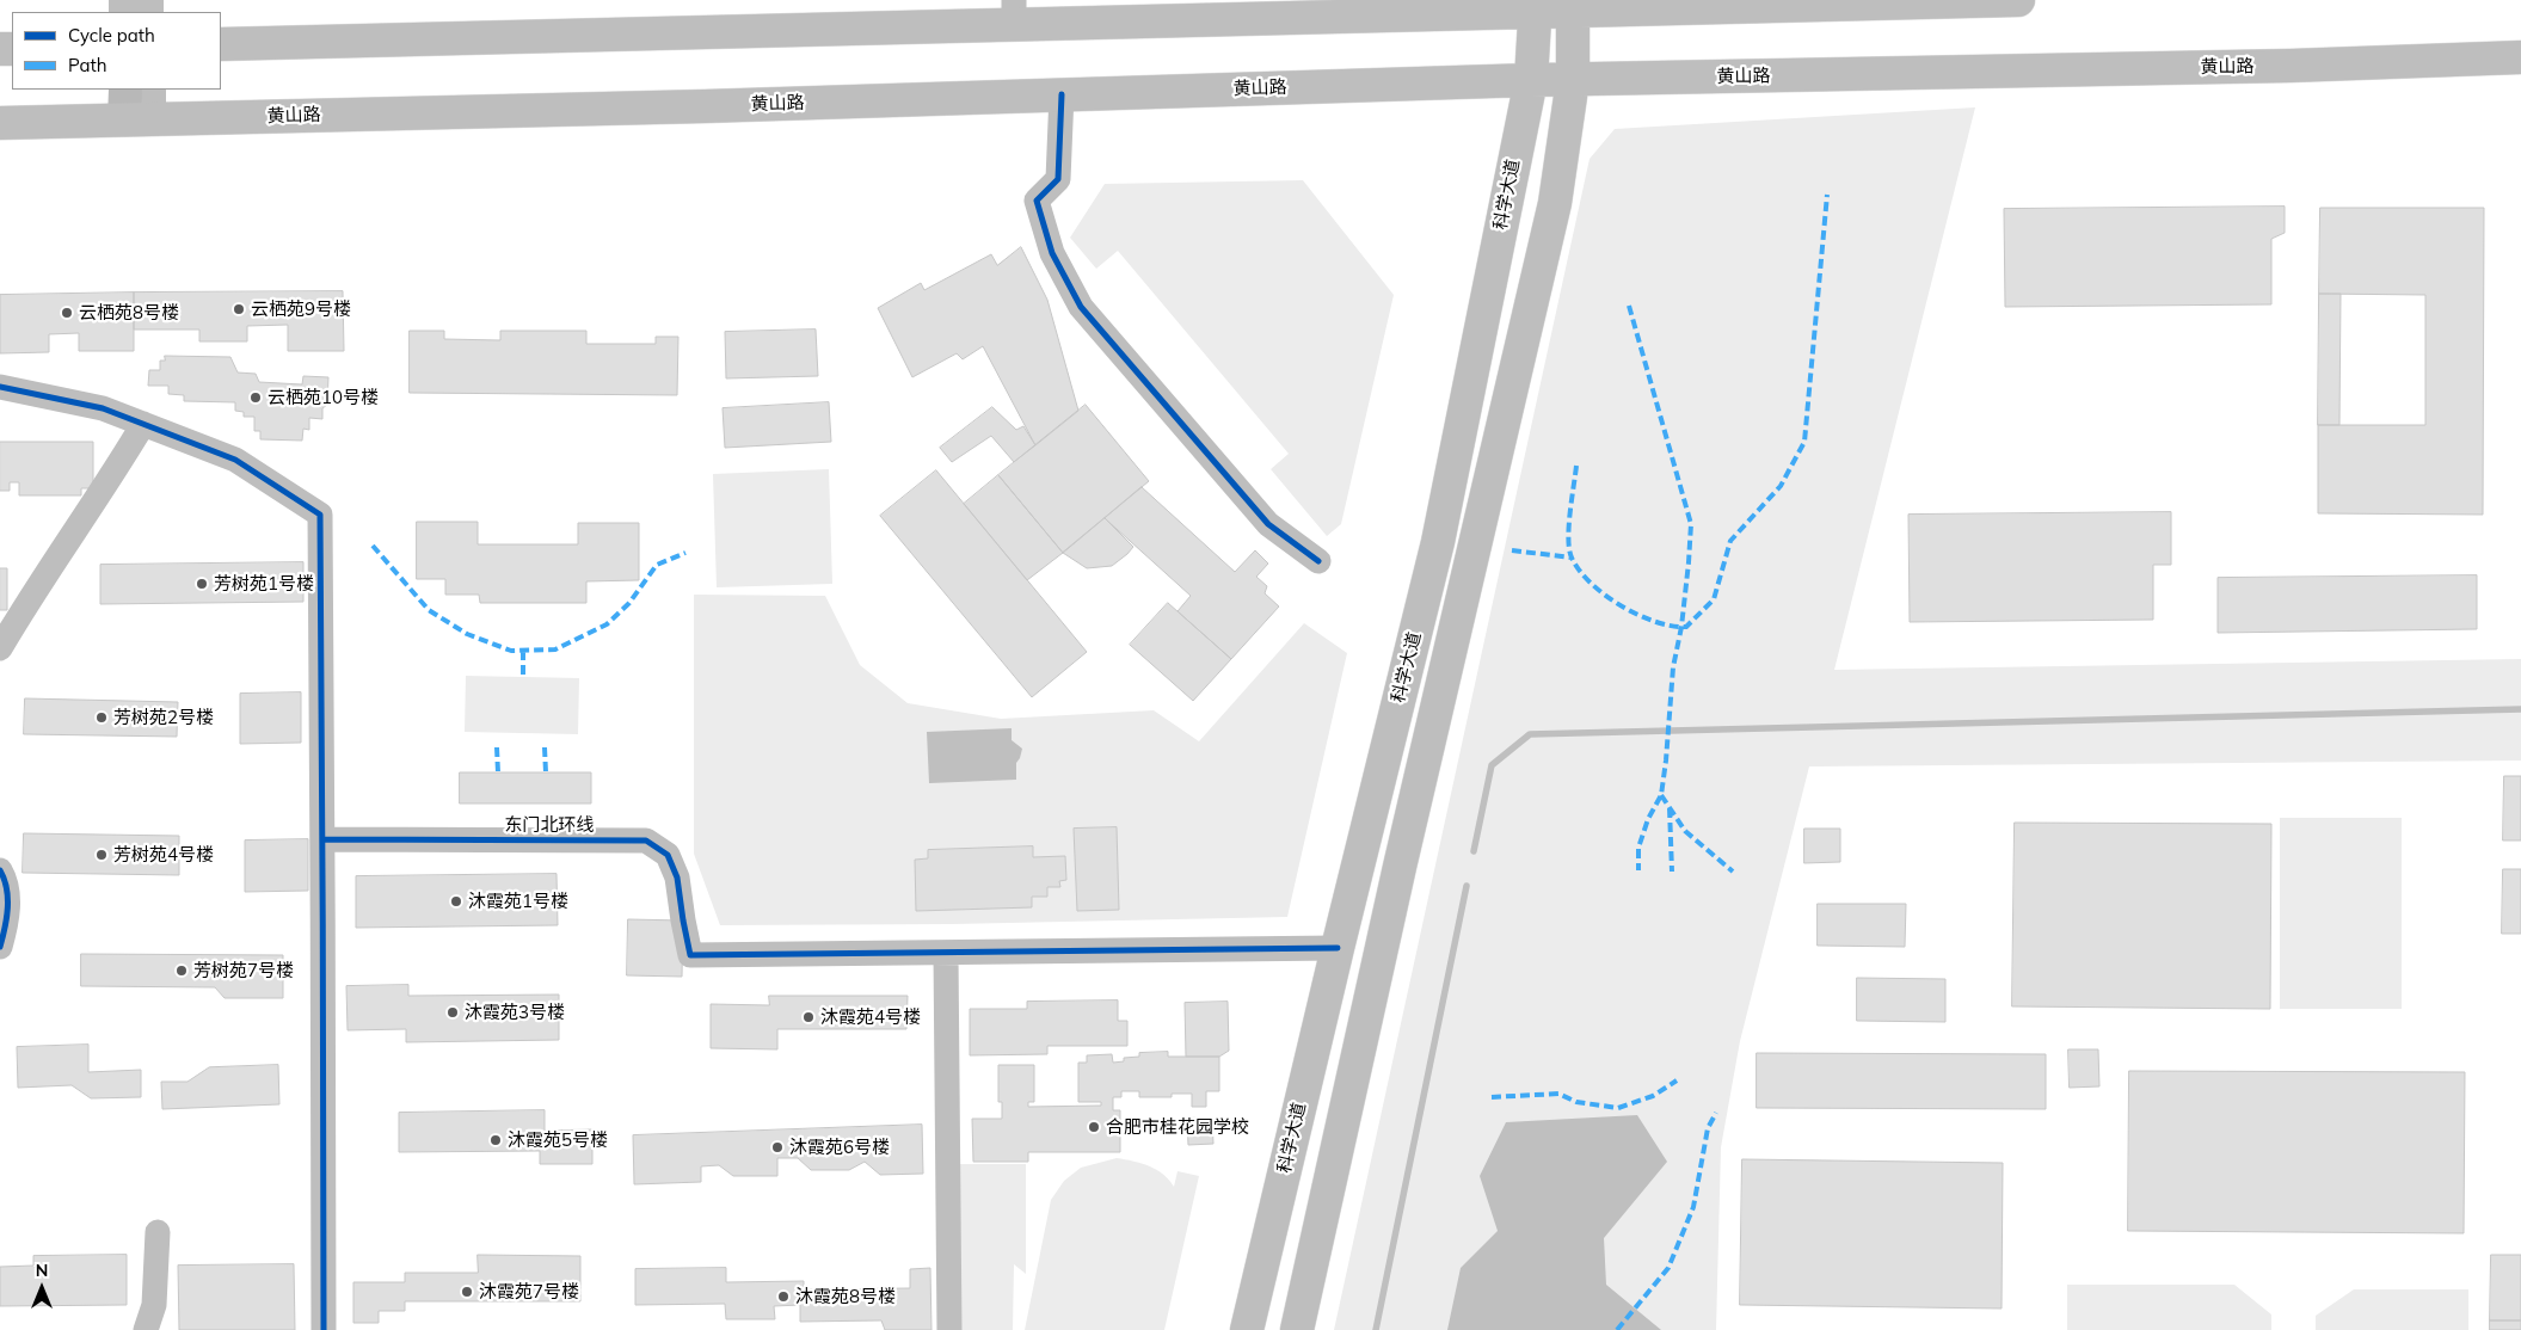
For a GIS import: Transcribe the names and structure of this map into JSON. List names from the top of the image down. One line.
{"streets":{"main road":["黄山路","科学大道"],"street":["东门北环线"]},"crossings":[["黄山路","科学大道"]],"places":["云栖苑9号楼","云栖苑8号楼","云栖苑10号楼","芳树苑1号楼","芳树苑2号楼","芳树苑4号楼","沐霞苑1号楼","芳树苑7号楼","沐霞苑3号楼","沐霞苑4号楼","合肥市桂花园学校","沐霞苑5号楼","沐霞苑6号楼","沐霞苑7号楼","沐霞苑8号楼"],"legend":["Cycle path","Path"],"north":"top"}
